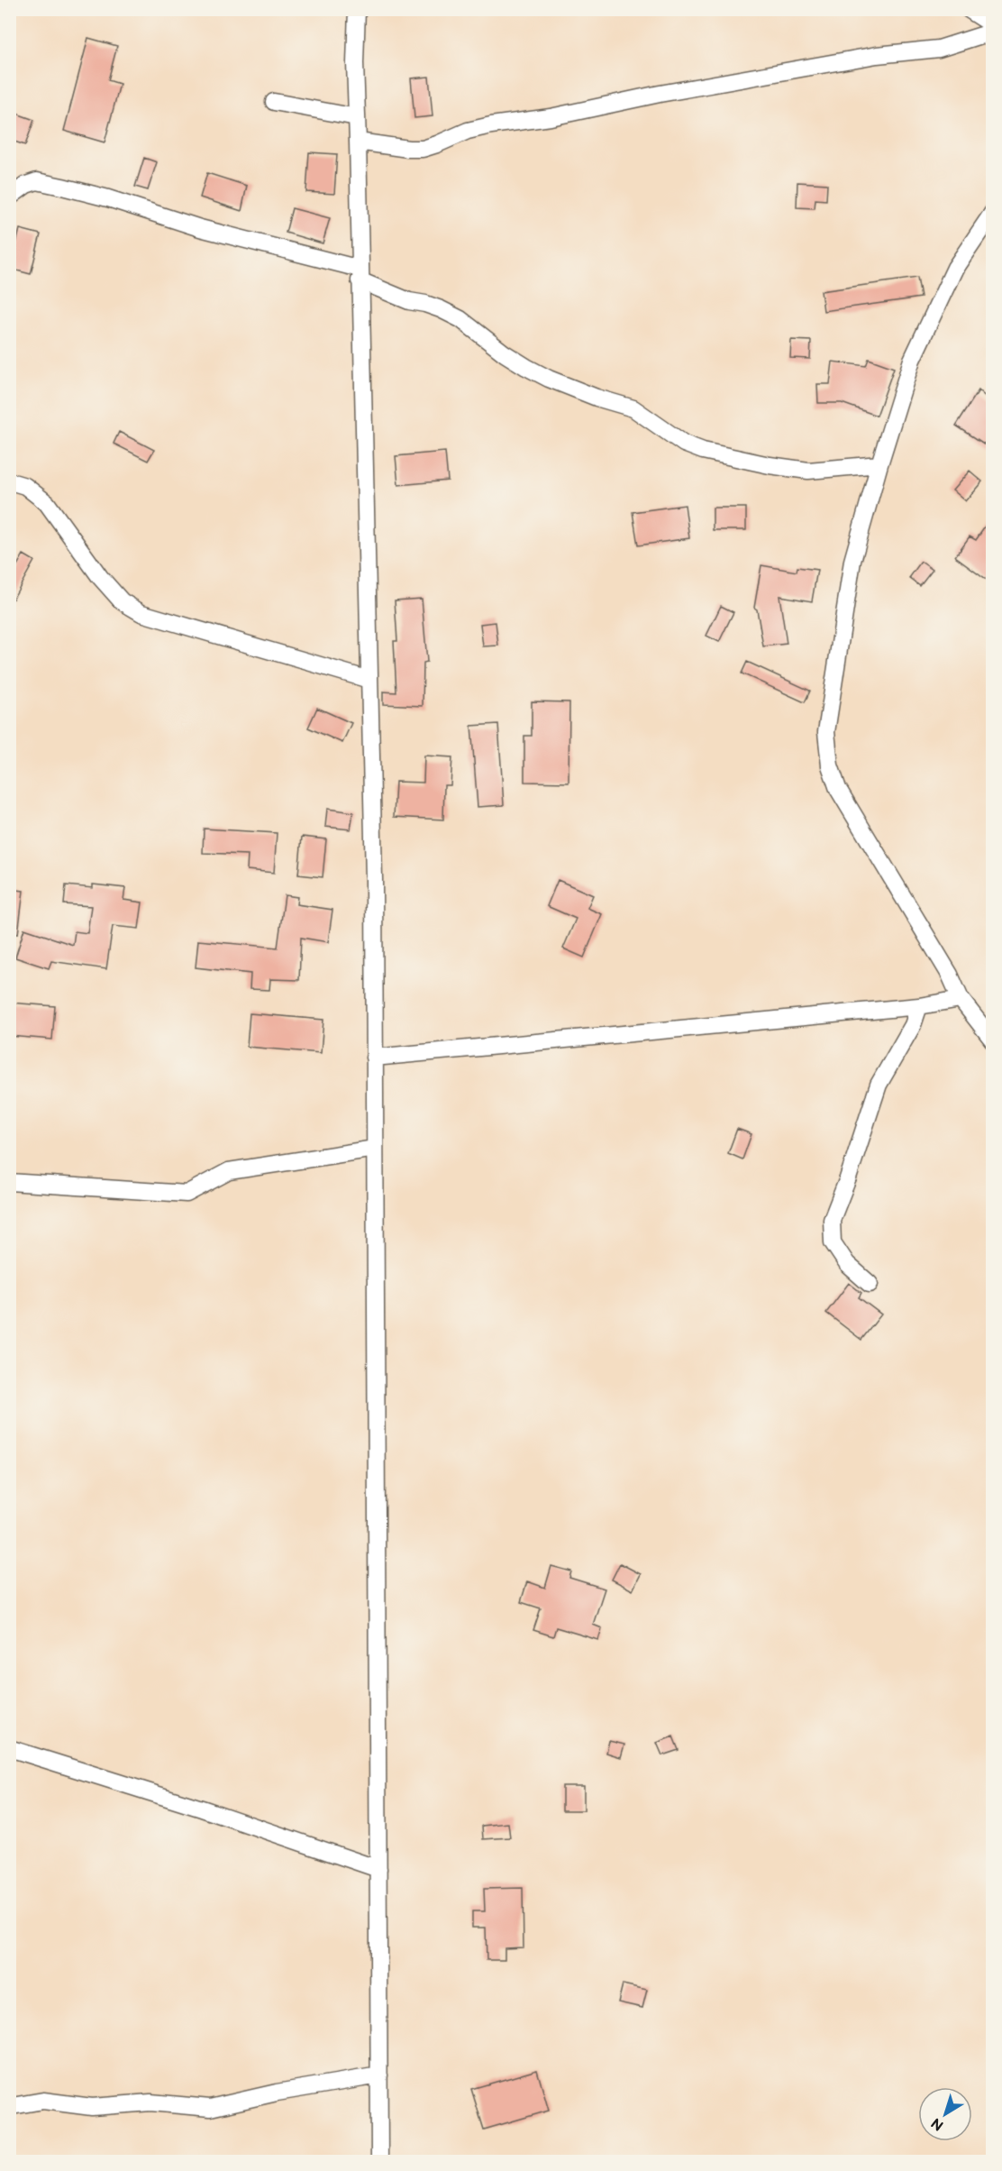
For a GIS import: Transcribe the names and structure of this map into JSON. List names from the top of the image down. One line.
{"north":"bottom left"}
